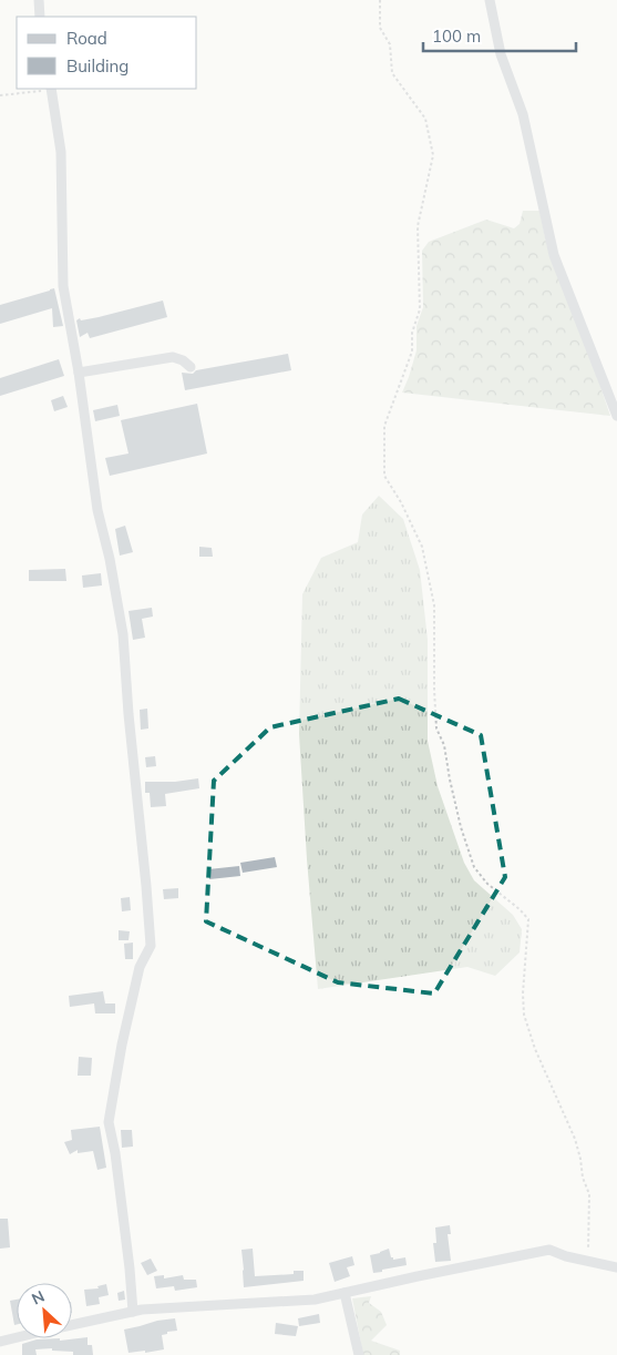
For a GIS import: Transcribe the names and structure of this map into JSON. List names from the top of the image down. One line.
{"legend":["Road","Building"],"scale_bar":"100 m","north":"top left"}
